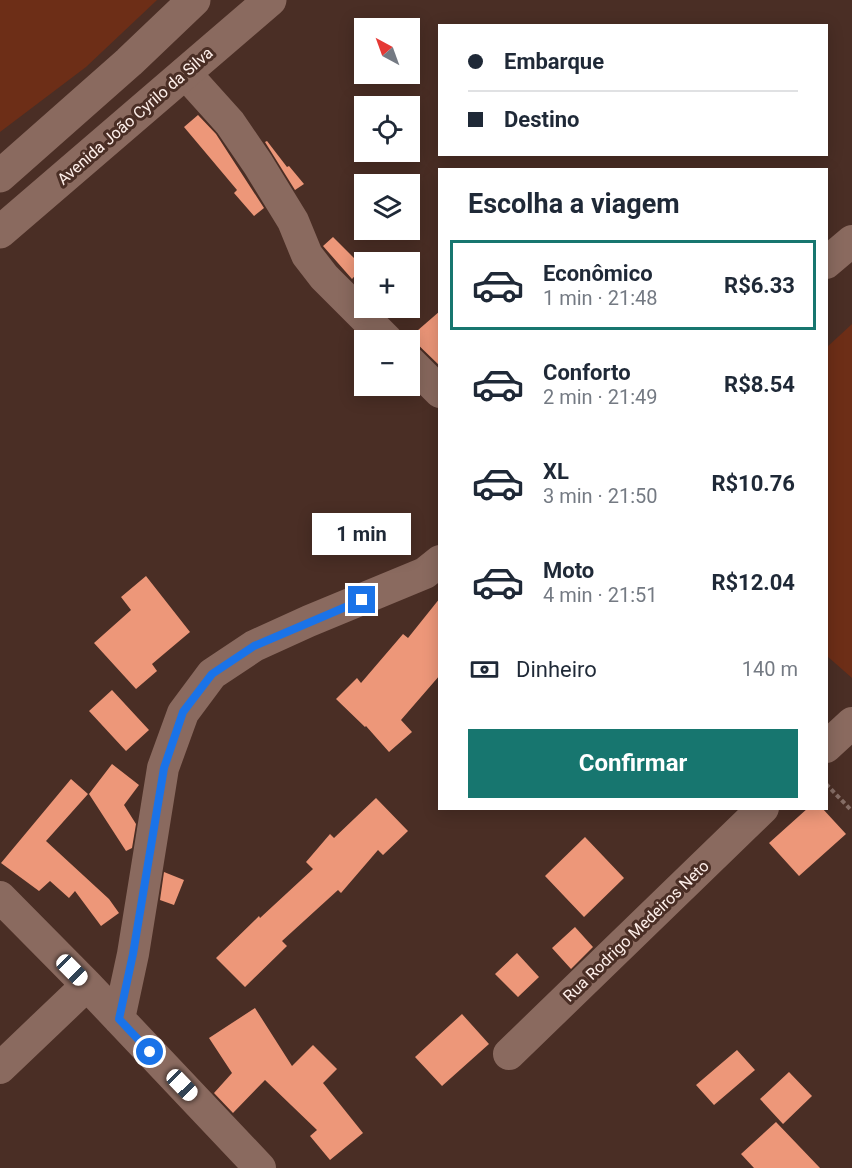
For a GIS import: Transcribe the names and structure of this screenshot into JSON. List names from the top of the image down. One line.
{"streets":{"street":["Avenida João Cyrilo da Silva","Rua Rodrigo Medeiros Neto"]},"north":"top left","page":{"map_buttons":["+","−"],"banner":["Embarque","Destino"],"heading":"Escolha a viagem","list":[{"name":"Econômico","note":"1 min · 21:48","value":"R$6.33"},{"name":"Conforto","note":"2 min · 21:49","value":"R$8.54"},{"name":"XL","note":"3 min · 21:50","value":"R$10.76"},{"name":"Moto","note":"4 min · 21:51","value":"R$12.04"}],"bubble":"1 min","pay":["Dinheiro","140 m"],"buttons":"Confirmar"}}
